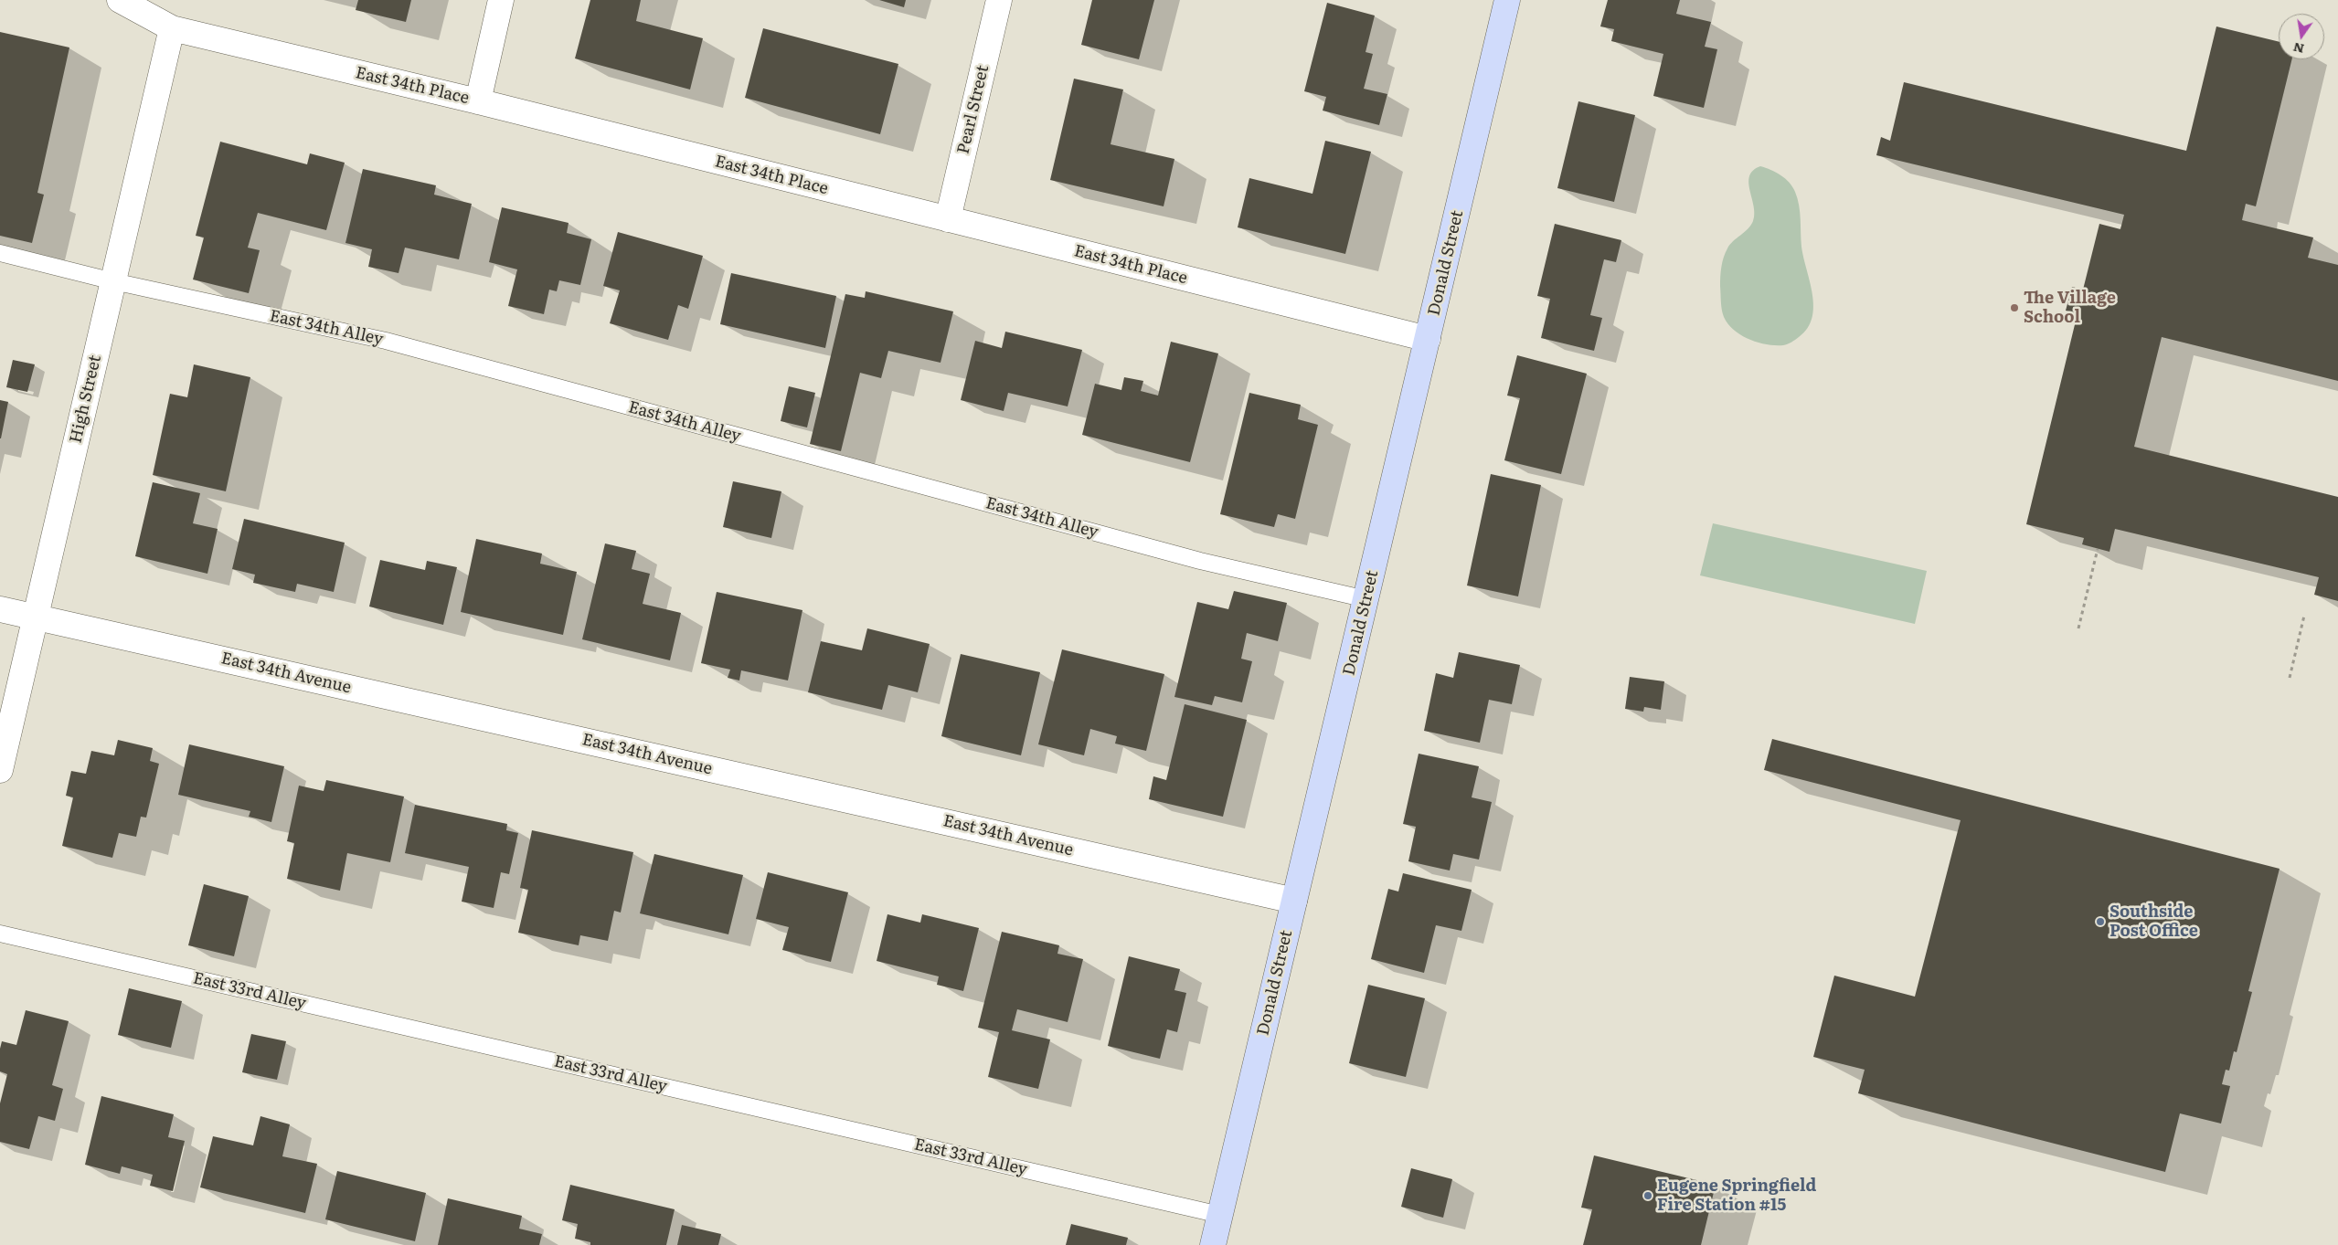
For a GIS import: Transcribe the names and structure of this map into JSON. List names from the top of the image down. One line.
{"streets":{"street":["East 34th Place","Pearl Street","Donald Street","High Street","East 34th Avenue"],"lane":["East 34th Alley","East 33rd Alley"]},"crossings":[["East 34th Place","Pearl Street"],["East 34th Place","Donald Street"],["East 34th Place","High Street"],["Donald Street","East 34th Alley"],["Donald Street","East 34th Avenue"],["Donald Street","East 33rd Alley"],["East 34th Alley","High Street"],["High Street","East 34th Avenue"]],"places":["The Village School","Southside Post Office","Eugene Springfield Fire Station #15"],"north":"bottom"}
